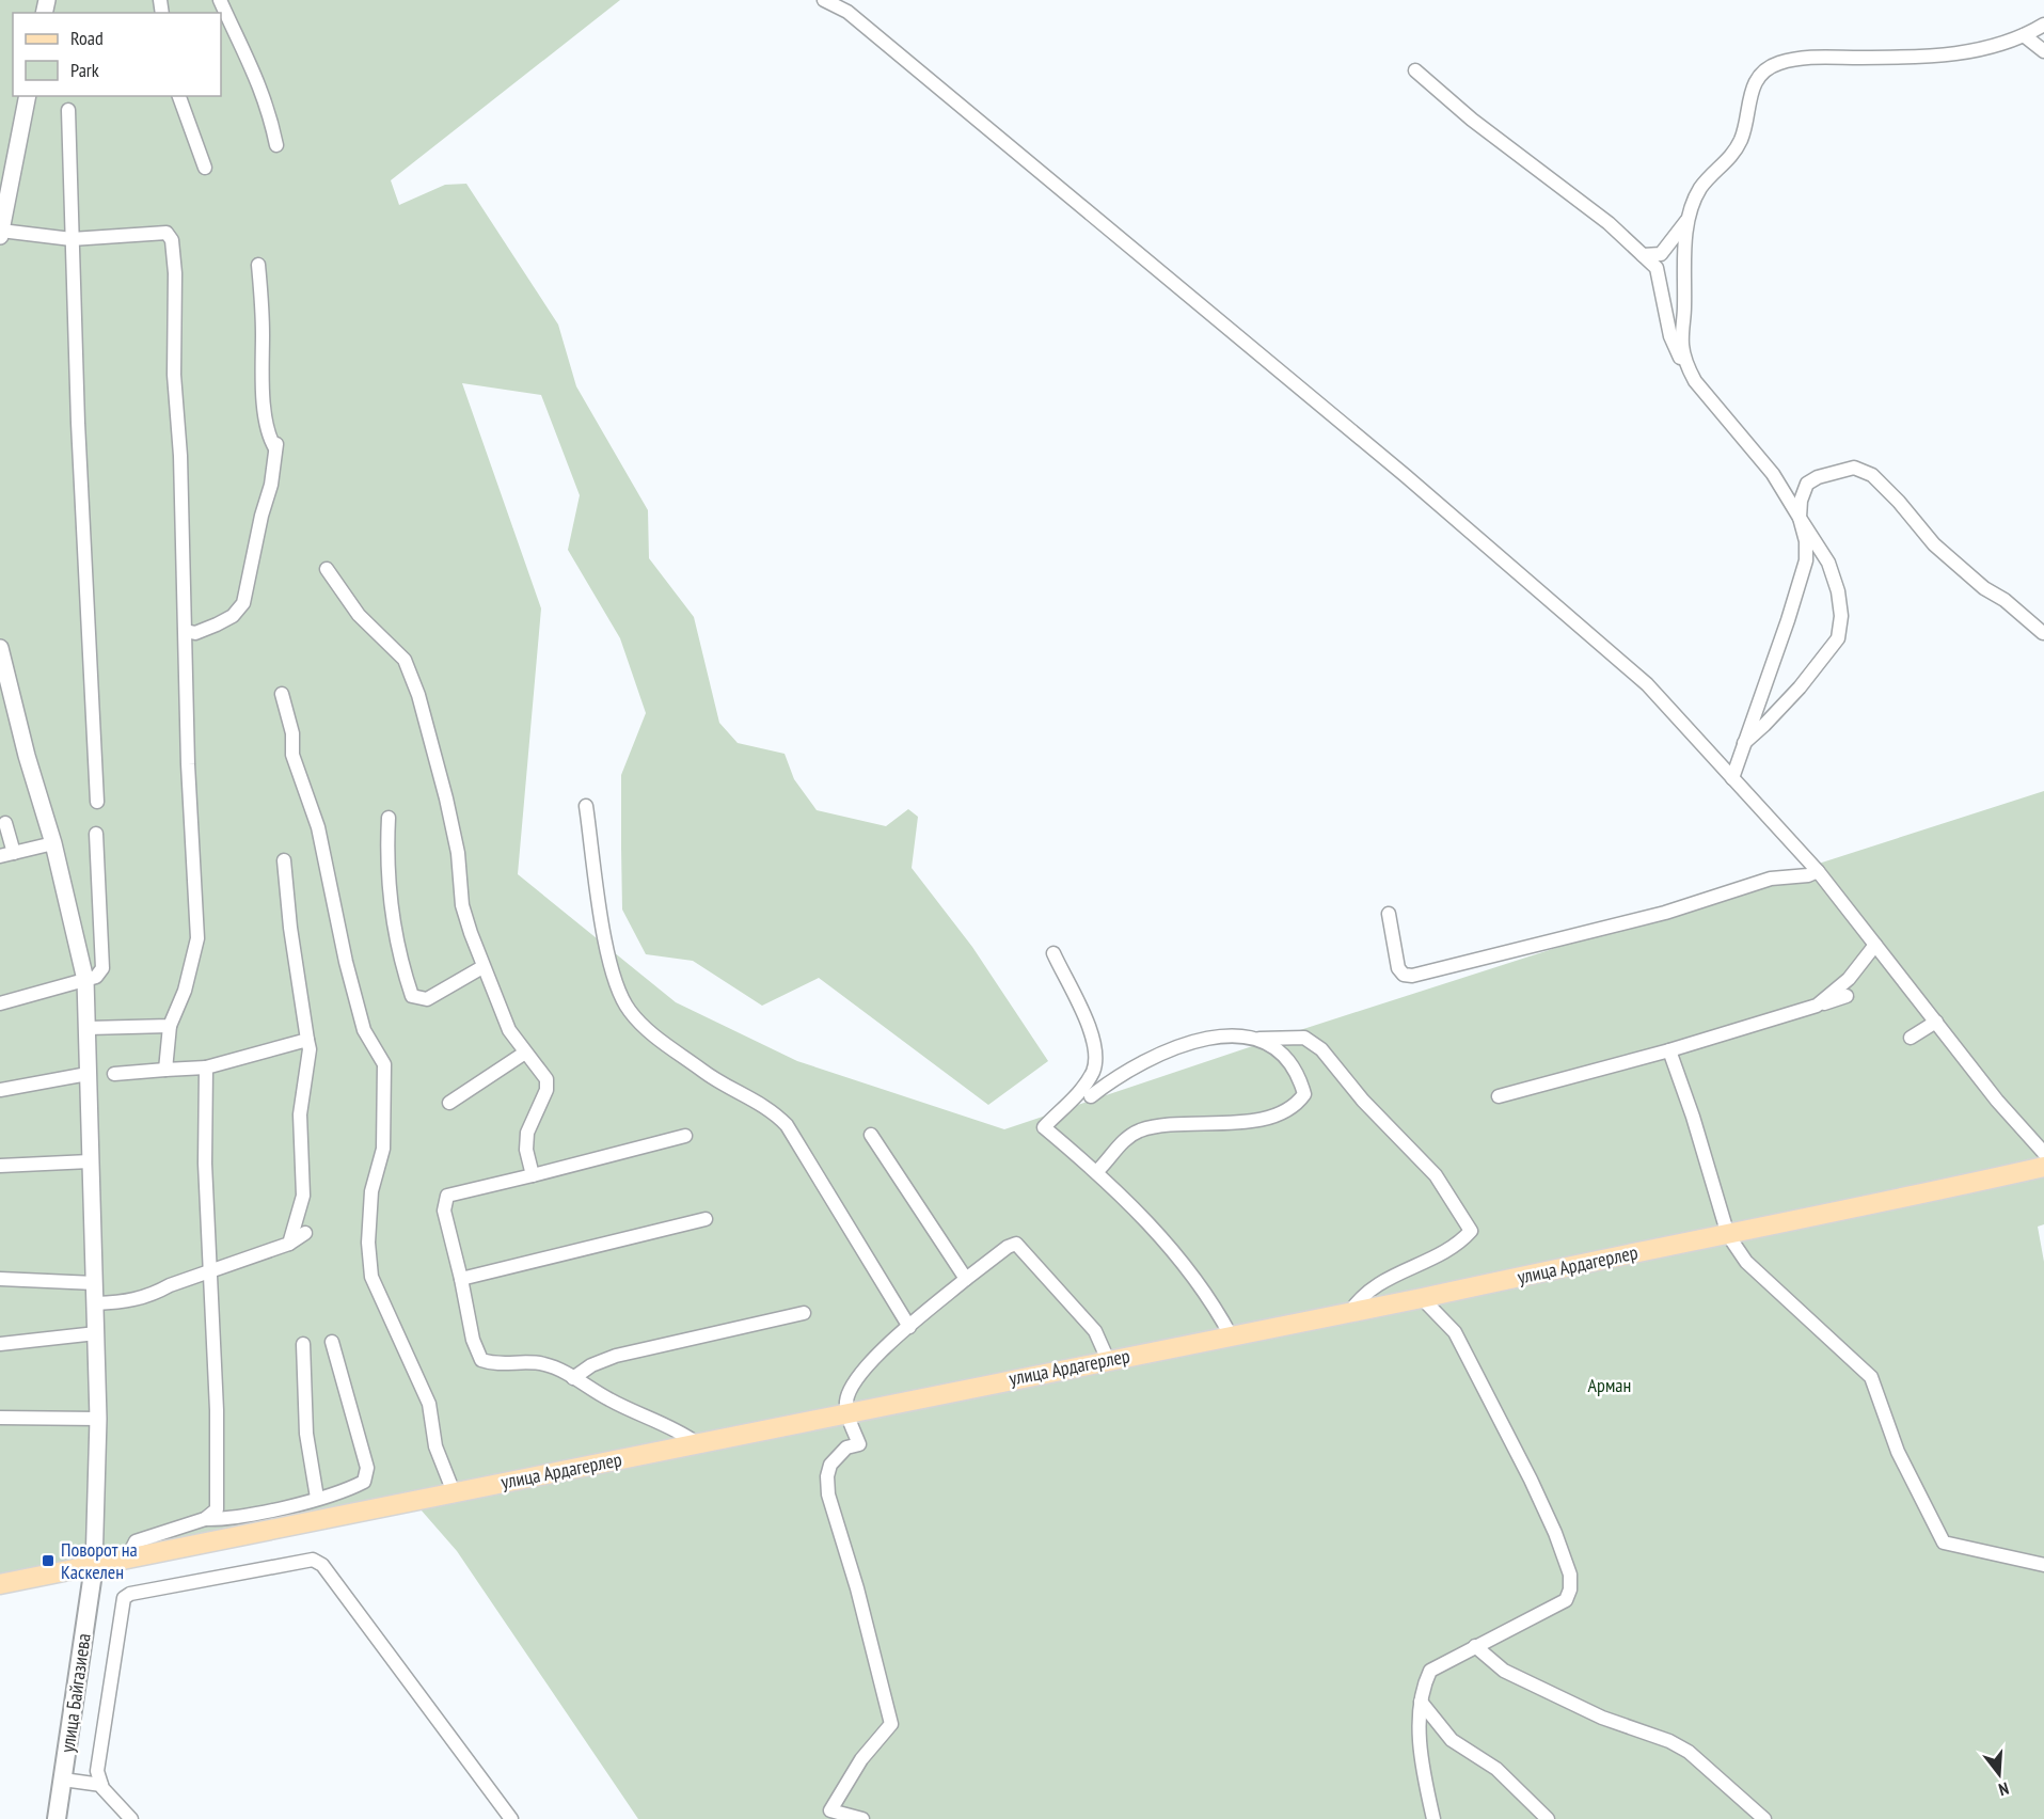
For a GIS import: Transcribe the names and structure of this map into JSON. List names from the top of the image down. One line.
{"streets":{"main road":["улица Ардагерлер","улица Байгазиева"]},"crossings":[["улица Ардагерлер","улица Байгазиева"]],"parks":["Арман"],"places":{"transit":["Поворот на Каскелен"]},"legend":["Road","Park"],"north":"bottom"}
